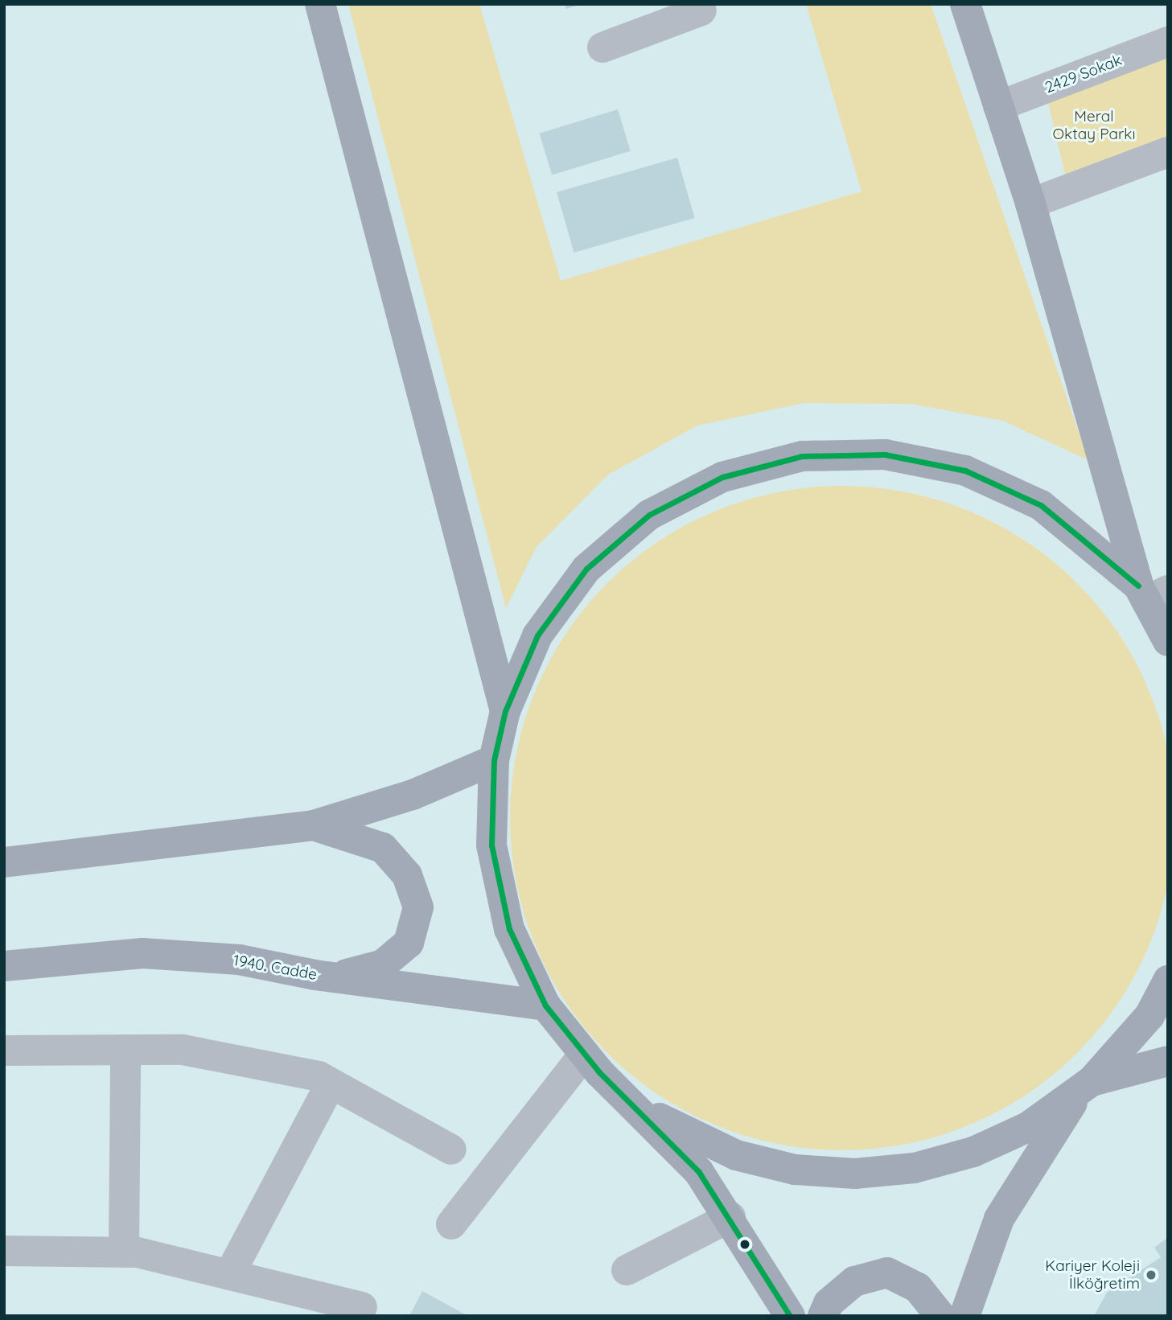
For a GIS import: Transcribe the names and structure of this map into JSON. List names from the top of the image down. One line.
{"streets":{"main road":["1940. Cadde"],"street":["2429 Sokak"]},"parks":["Meral Oktay Parkı"],"places":["Kariyer Koleji İlköğretim"]}
